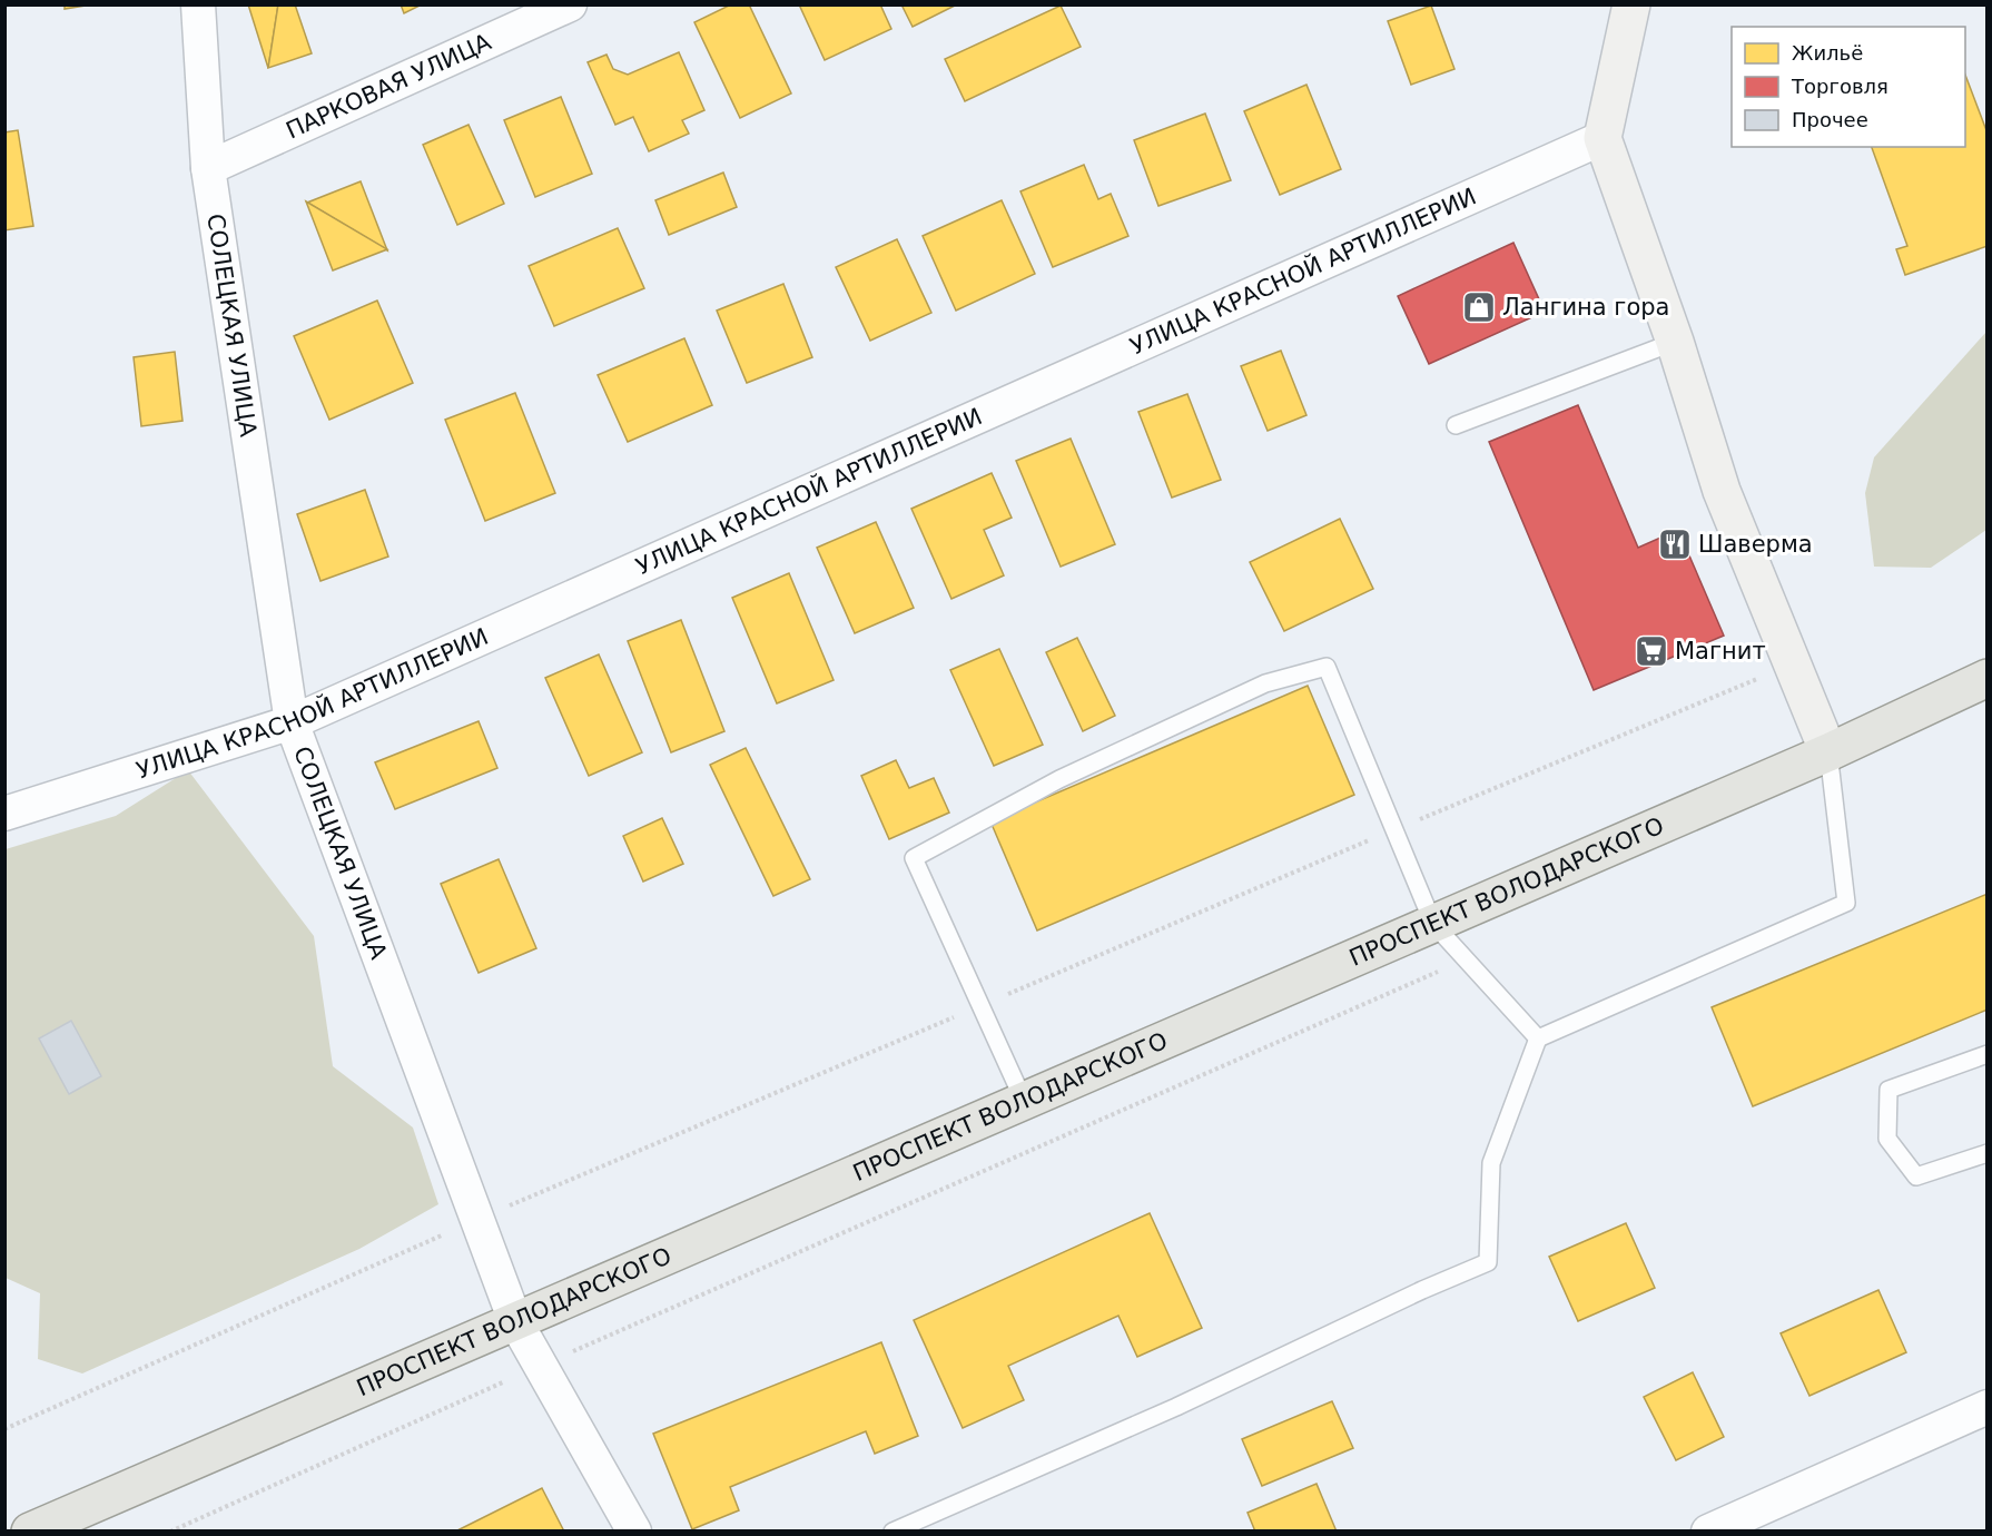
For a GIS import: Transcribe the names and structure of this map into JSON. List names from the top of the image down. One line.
{"streets":{"main road":["ПРОСПЕКТ ВОЛОДАРСКОГО"],"street":["ПАРКОВАЯ УЛИЦА","УЛИЦА КРАСНОЙ АРТИЛЛЕРИИ","СОЛЕЦКАЯ УЛИЦА"]},"crossings":[["ПАРКОВАЯ УЛИЦА","СОЛЕЦКАЯ УЛИЦА"],["УЛИЦА КРАСНОЙ АРТИЛЛЕРИИ","СОЛЕЦКАЯ УЛИЦА"],["СОЛЕЦКАЯ УЛИЦА","ПРОСПЕКТ ВОЛОДАРСКОГО"]],"places":{"shop":["Лангина гора"],"restaurant":["Шаверма"],"supermarket":["Магнит"]},"legend":["Жильё","Торговля","Прочее"]}
